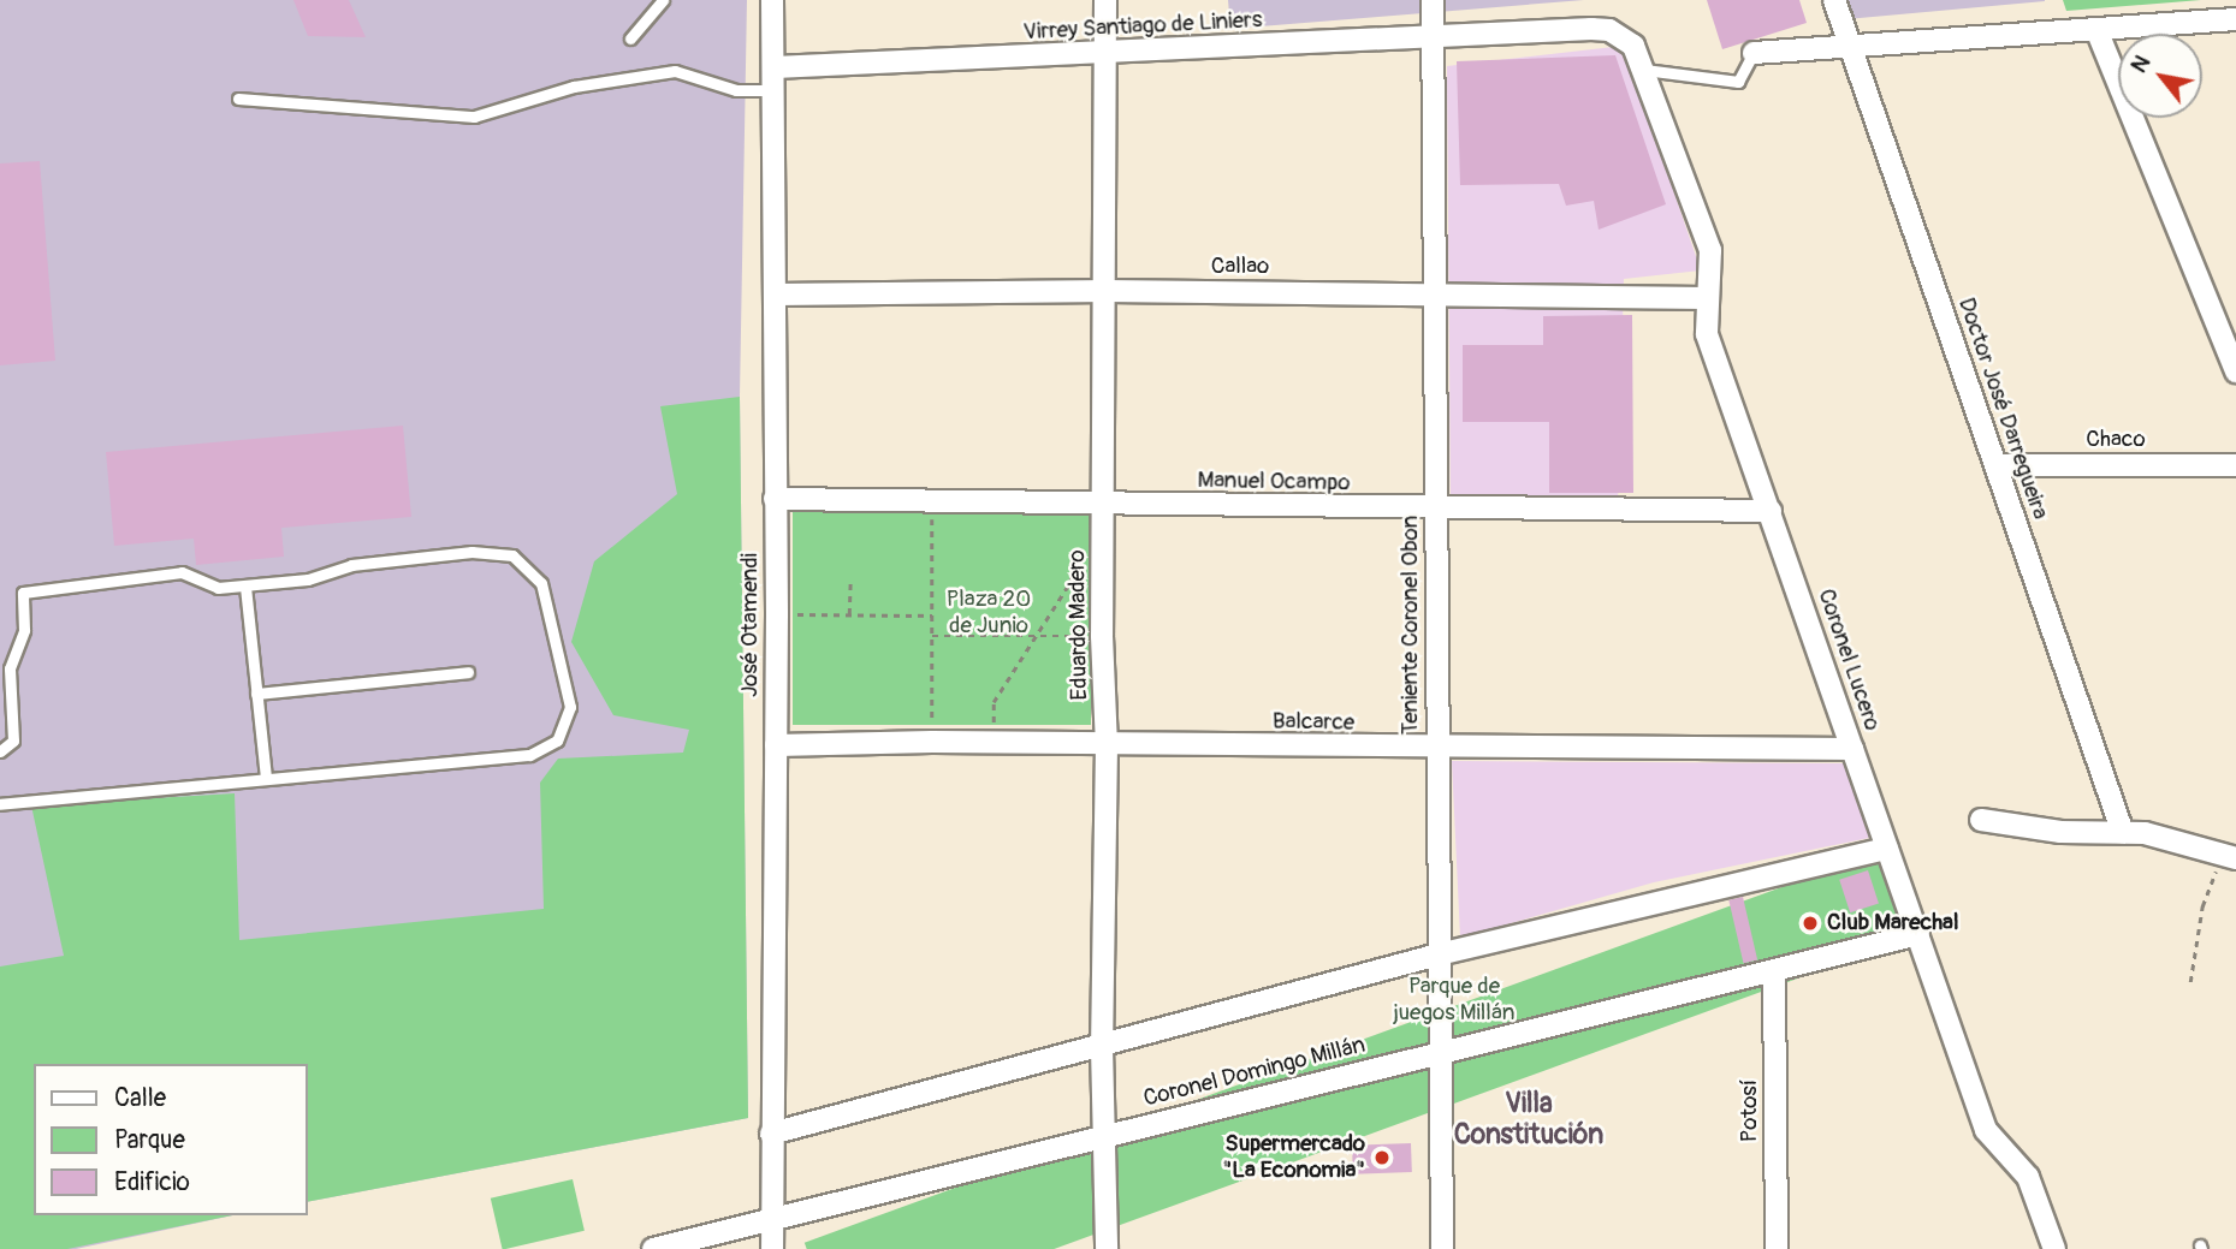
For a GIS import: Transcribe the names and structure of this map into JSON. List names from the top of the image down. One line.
{"streets":{"street":["Virrey Santiago de Liniers","Callao","Doctor José Darregueira","Chaco","Manuel Ocampo","José Otamendi","Eduardo Madero","Teniente Coronel Obon","Coronel Lucero","Balcarce","Coronel Domingo Millán","Potosí"]},"crossings":[["Virrey Santiago de Liniers","José Otamendi"],["Virrey Santiago de Liniers","Eduardo Madero"],["Virrey Santiago de Liniers","Teniente Coronel Obon"],["Virrey Santiago de Liniers","Coronel Lucero"],["Callao","José Otamendi"],["Callao","Eduardo Madero"],["Callao","Teniente Coronel Obon"],["Callao","Coronel Lucero"],["Doctor José Darregueira","Chaco"],["Manuel Ocampo","José Otamendi"],["Manuel Ocampo","Eduardo Madero"],["Manuel Ocampo","Teniente Coronel Obon"],["Manuel Ocampo","Coronel Lucero"],["José Otamendi","Balcarce"],["José Otamendi","Coronel Domingo Millán"],["Eduardo Madero","Balcarce"],["Eduardo Madero","Coronel Domingo Millán"],["Teniente Coronel Obon","Balcarce"],["Teniente Coronel Obon","Coronel Domingo Millán"],["Coronel Lucero","Balcarce"],["Coronel Lucero","Coronel Domingo Millán"],["Coronel Domingo Millán","Potosí"]],"districts":["Villa Constitución"],"parks":["Plaza 20 de Junio","Parque de juegos Millán"],"places":["Club Marechal","Supermercado \"La Economia\""],"legend":["Calle","Parque","Edificio"],"north":"top left"}
